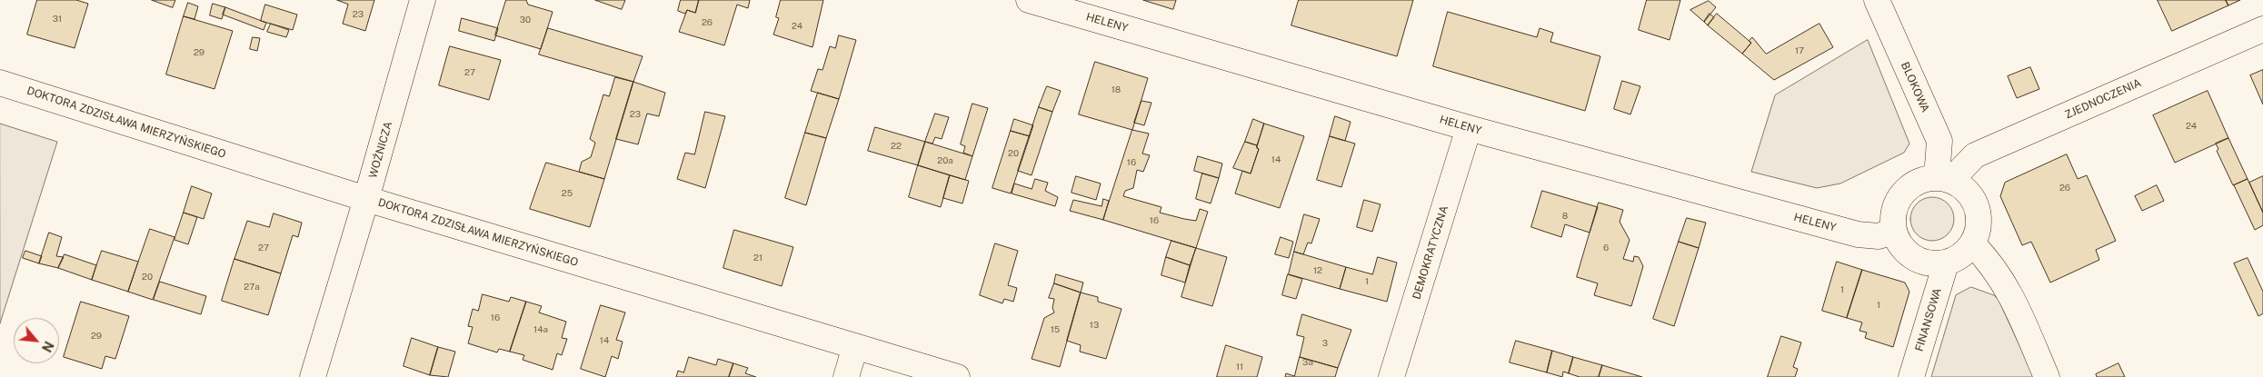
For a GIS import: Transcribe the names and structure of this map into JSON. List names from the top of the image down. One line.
{"streets":{"street":["HELENY","BLOKOWA","ZJEDNOCZENIA","DOKTORA ZDZISŁAWA MIERZYŃSKIEGO","WOŹNICZA","DEMOKRATYCZNA","FINANSOWA"]},"crossings":[["HELENY","BLOKOWA"],["HELENY","ZJEDNOCZENIA"],["HELENY","DEMOKRATYCZNA"],["HELENY","FINANSOWA"],["BLOKOWA","ZJEDNOCZENIA"],["BLOKOWA","FINANSOWA"],["ZJEDNOCZENIA","FINANSOWA"],["DOKTORA ZDZISŁAWA MIERZYŃSKIEGO","WOŹNICZA"]],"house_numbers":["23","31","30","26","24","17","29","27","18","23","24","22","20","14","20a","16","26","25","8","16","27","6","21","12","20","1","27a","1","1","16","13","14a","15","29","14","3","3a","11"],"north":"bottom right"}
